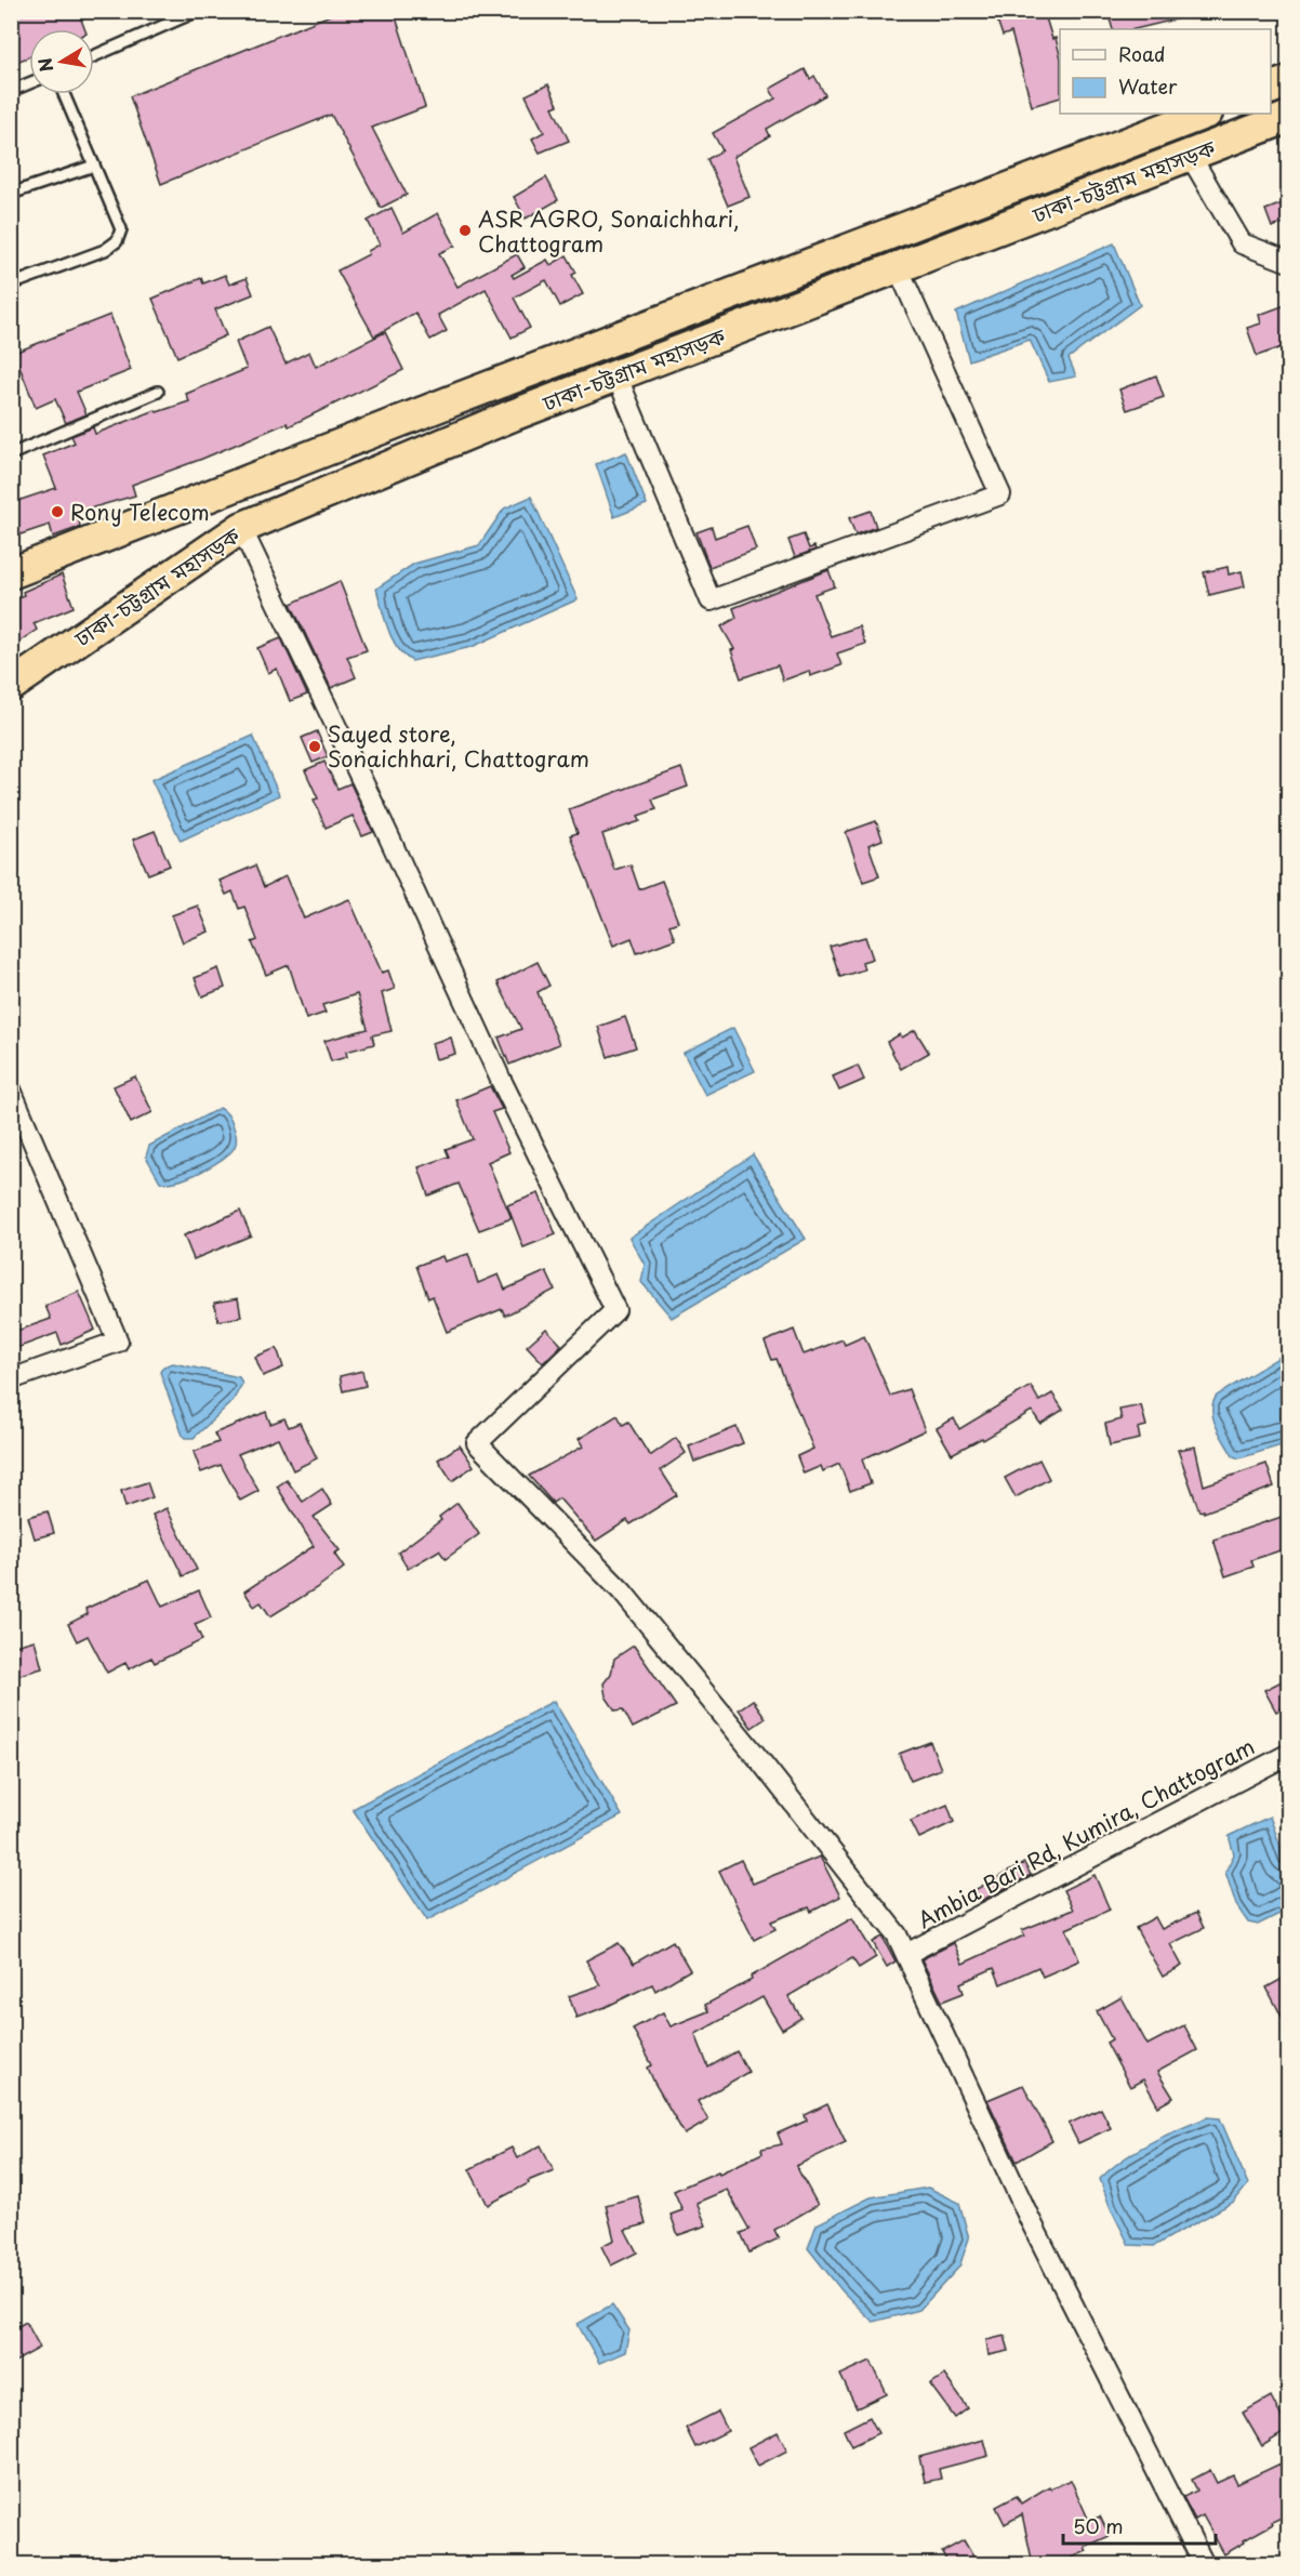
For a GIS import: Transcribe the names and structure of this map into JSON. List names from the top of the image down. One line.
{"streets":{"highway":["ঢাকা-চট্টগ্রাম মহাসড়ক"],"street":["Ambia Bari Rd, Kumira, Chattogram"]},"places":["ASR AGRO, Sonaichhari, Chattogram","Rony Telecom","Sayed store, Sonaichhari, Chattogram"],"legend":["Road","Water"],"scale_bar":"50 m","north":"left"}
